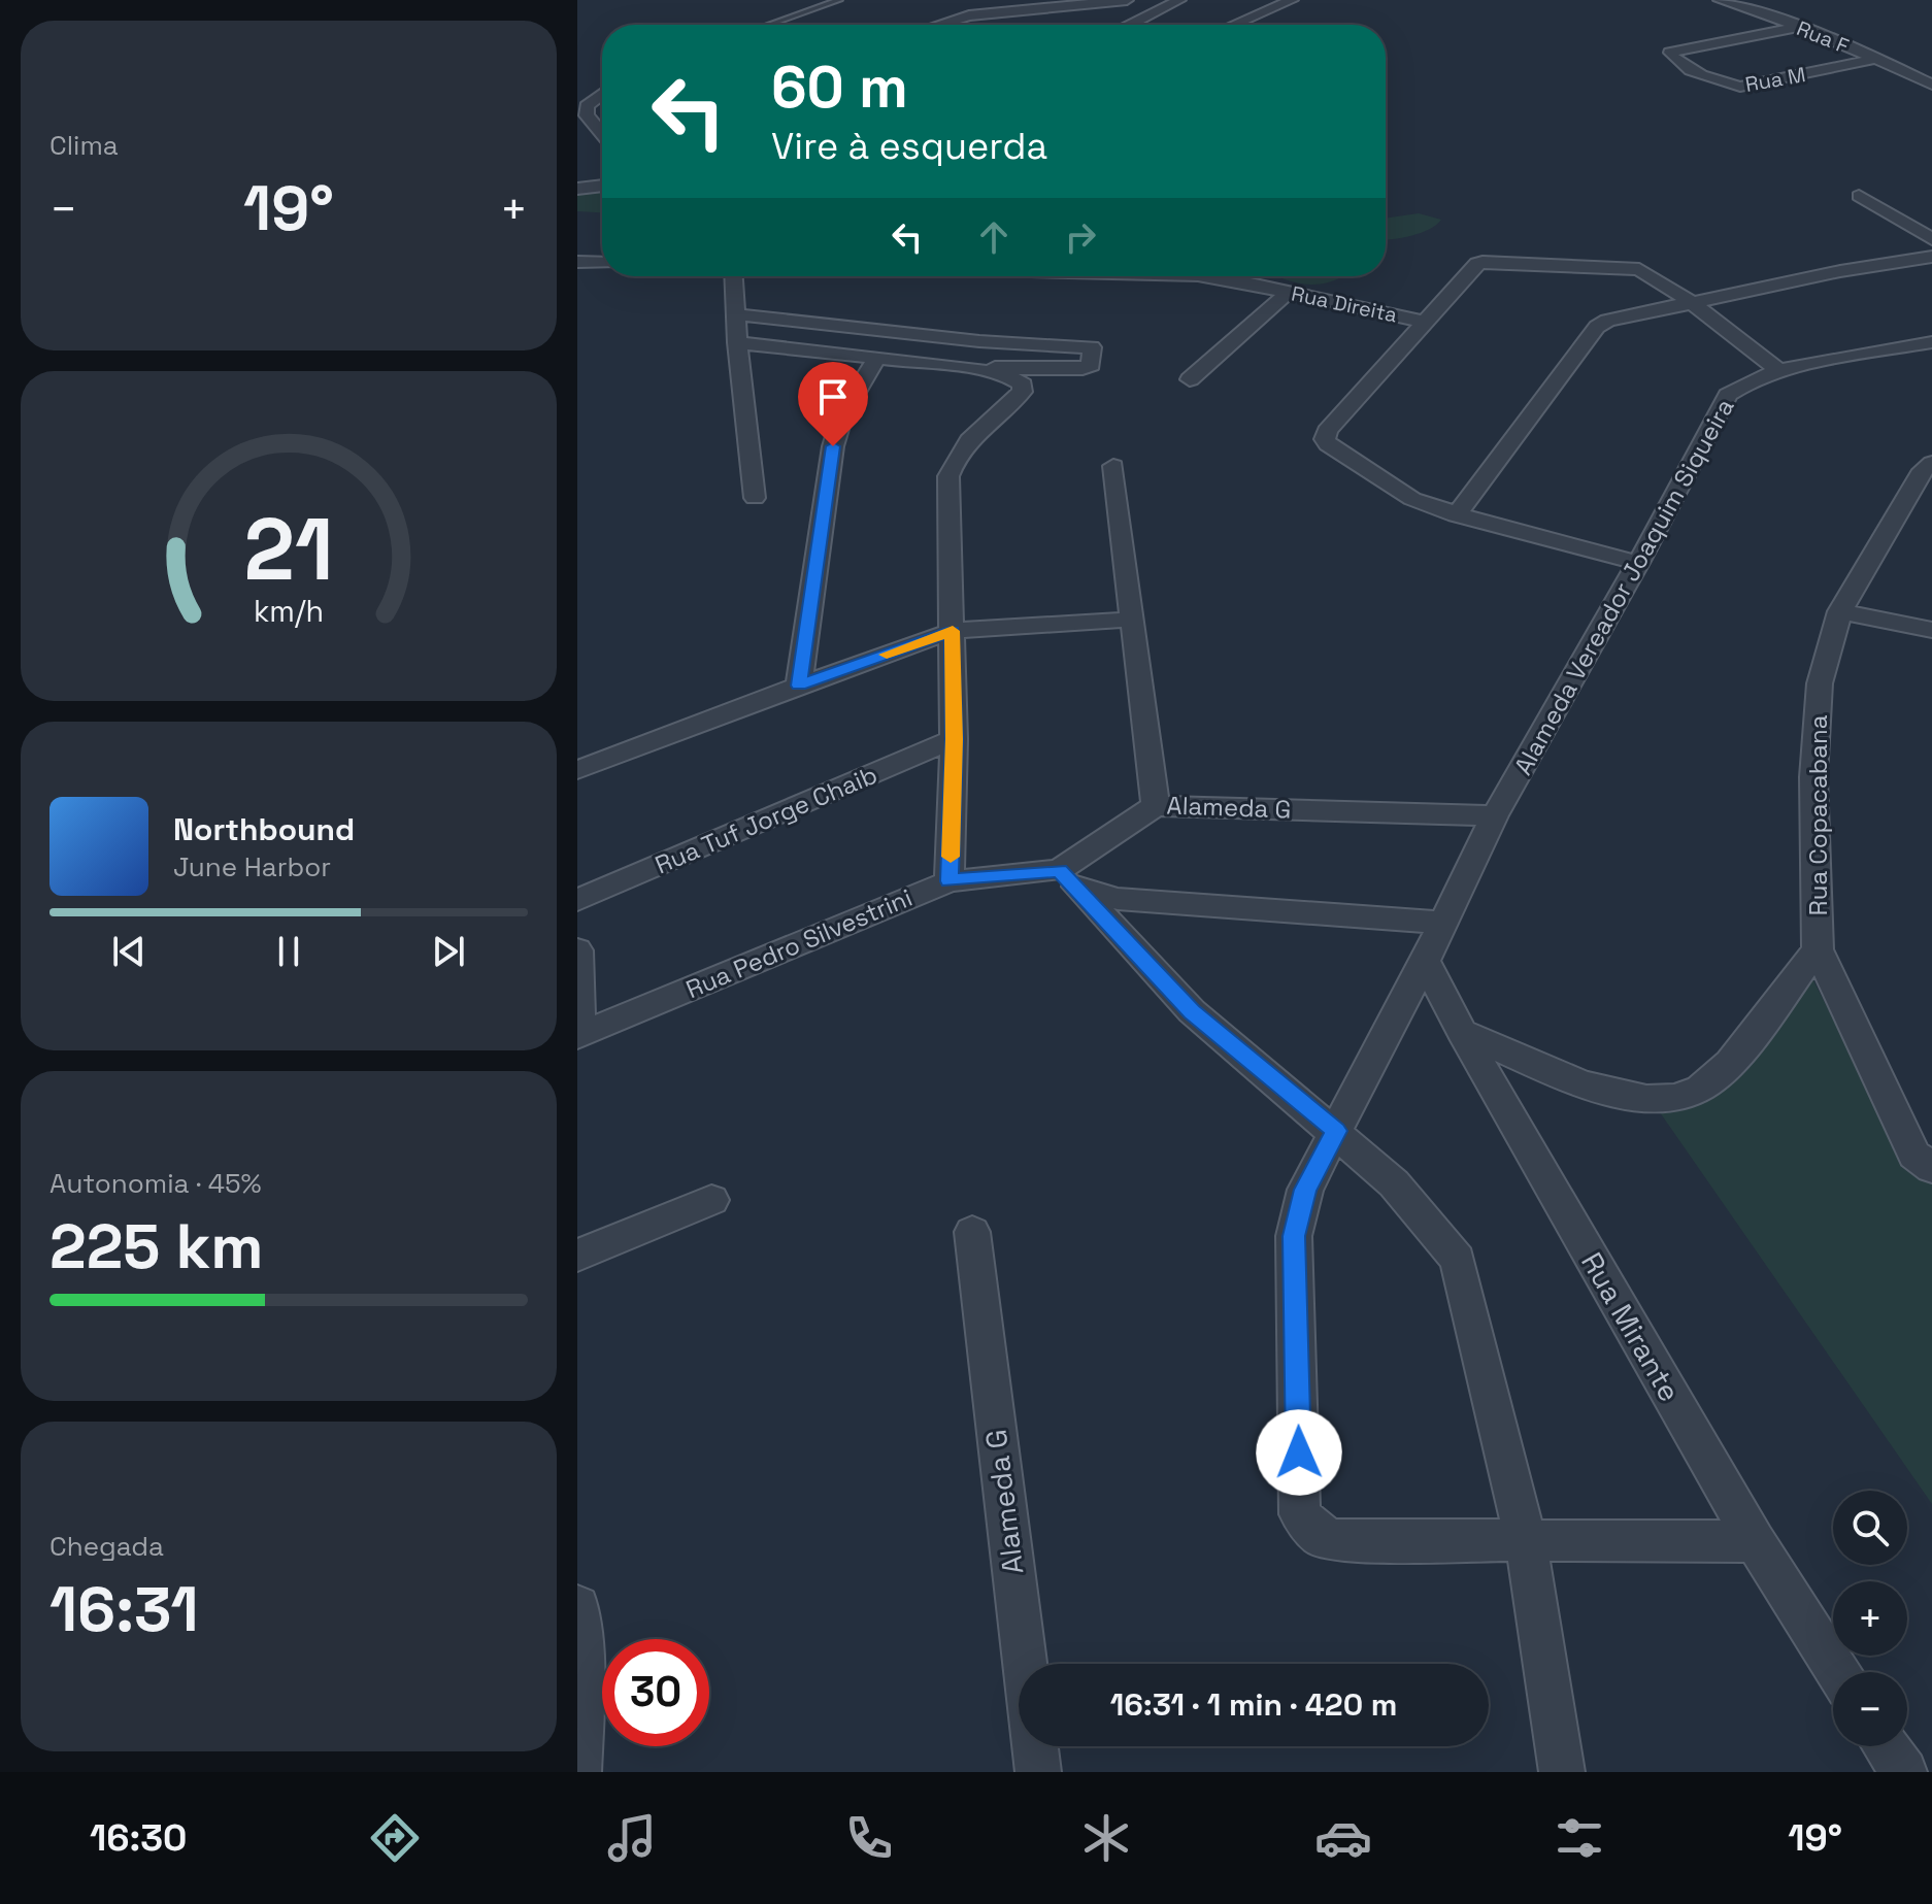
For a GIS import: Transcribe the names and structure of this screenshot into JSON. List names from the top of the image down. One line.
{"streets":{"street":["Rua F","Rua M","Rua Direita","Alameda Vereador Joaquim Siqueira","Alameda G","Rua Copacabana","Rua Tuf Jorge Chaib","Rua Pedro Silvestrini","Rua Mirante"]},"crossings":[["Rua F","Rua M"],["Alameda Vereador Joaquim Siqueira","Alameda G"],["Alameda Vereador Joaquim Siqueira","Rua Mirante"],["Alameda G","Rua Pedro Silvestrini"]],"page":{"tile":["Clima",["Autonomia · 45%","225 km"],["Chegada","16:31"]],"turn":["60 m","Vire à esquerda"],"heat":["−","19°","+"],"song":["Northbound","June Harbor"],"map_buttons":["+","−"],"limit":"30","trip":"16:31 · 1 min · 420 m","tabs":["16:30","19°"],"gauge":["21","km/h"]}}
